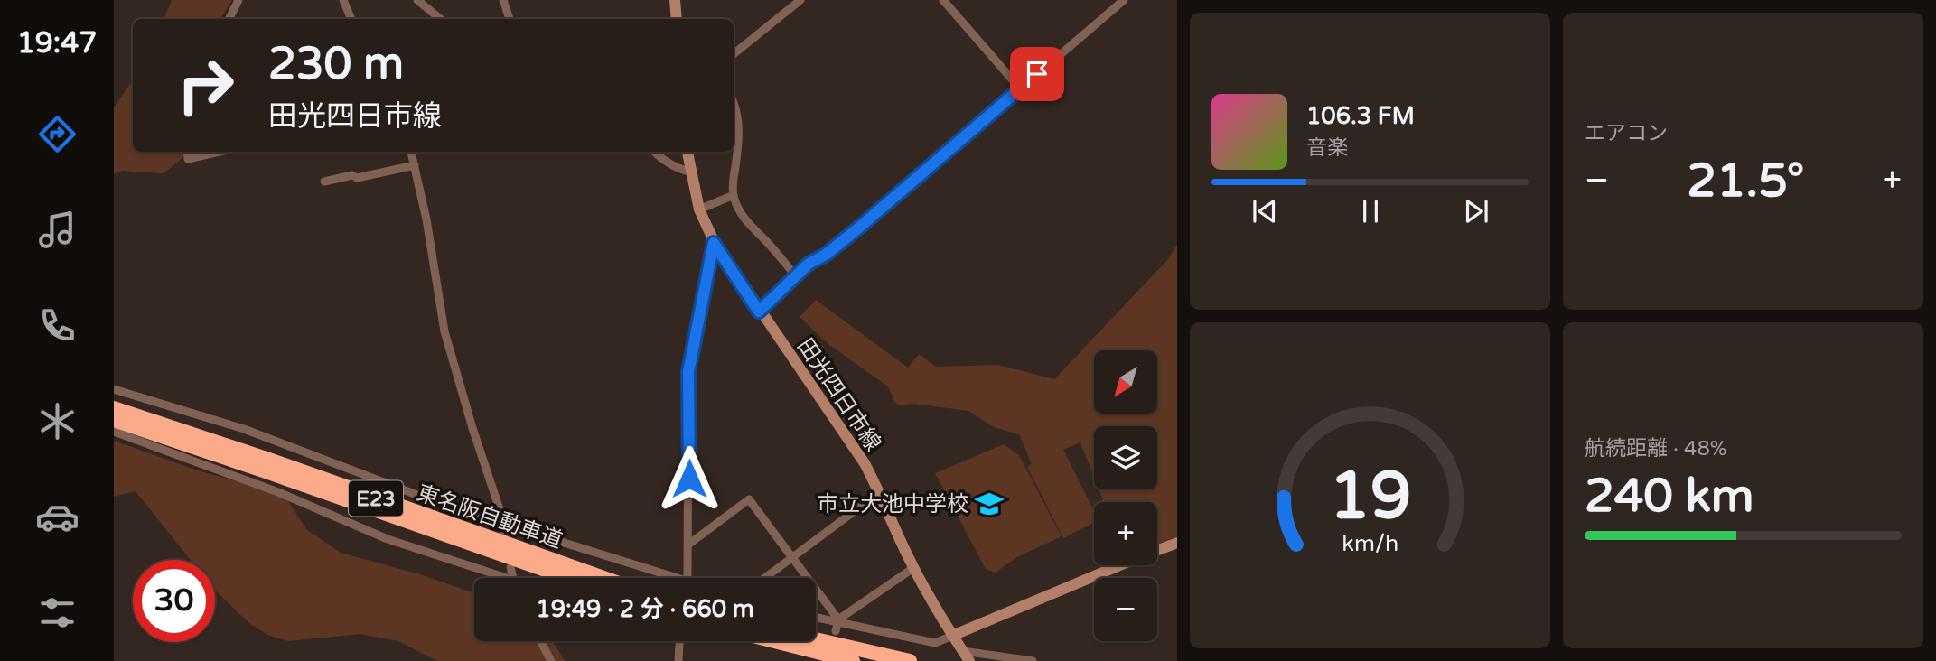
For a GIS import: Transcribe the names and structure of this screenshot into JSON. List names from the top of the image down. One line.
{"streets":{"highway":["E23","東名阪自動車道"],"main road":["田光四日市線"]},"places":{"school or university":["市立大池中学校"]},"north":"bottom left","page":{"tabs":"19:47","tile":["エアコン",["航続距離 · 48%","240 km"]],"turn":["230 m","田光四日市線"],"song":["106.3 FM","音楽"],"heat":["−","21.5°","+"],"map_buttons":["+","−"],"limit":"30","trip":"19:49 · 2 分 · 660 m","gauge":["19","km/h"]}}
